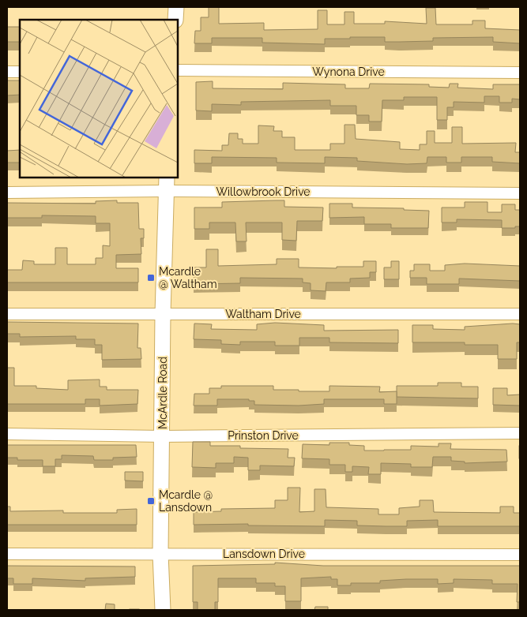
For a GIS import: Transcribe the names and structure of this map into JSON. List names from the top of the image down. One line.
{"streets":{"main road":["McArdle Road"],"street":["Wynona Drive","Willowbrook Drive","Waltham Drive","Prinston Drive","Lansdown Drive"]},"crossings":[["Willowbrook Drive","McArdle Road"],["Waltham Drive","McArdle Road"],["McArdle Road","Prinston Drive"],["McArdle Road","Lansdown Drive"]],"places":{"transit":["Mcardle @ Waltham","Mcardle @ Lansdown"]}}
